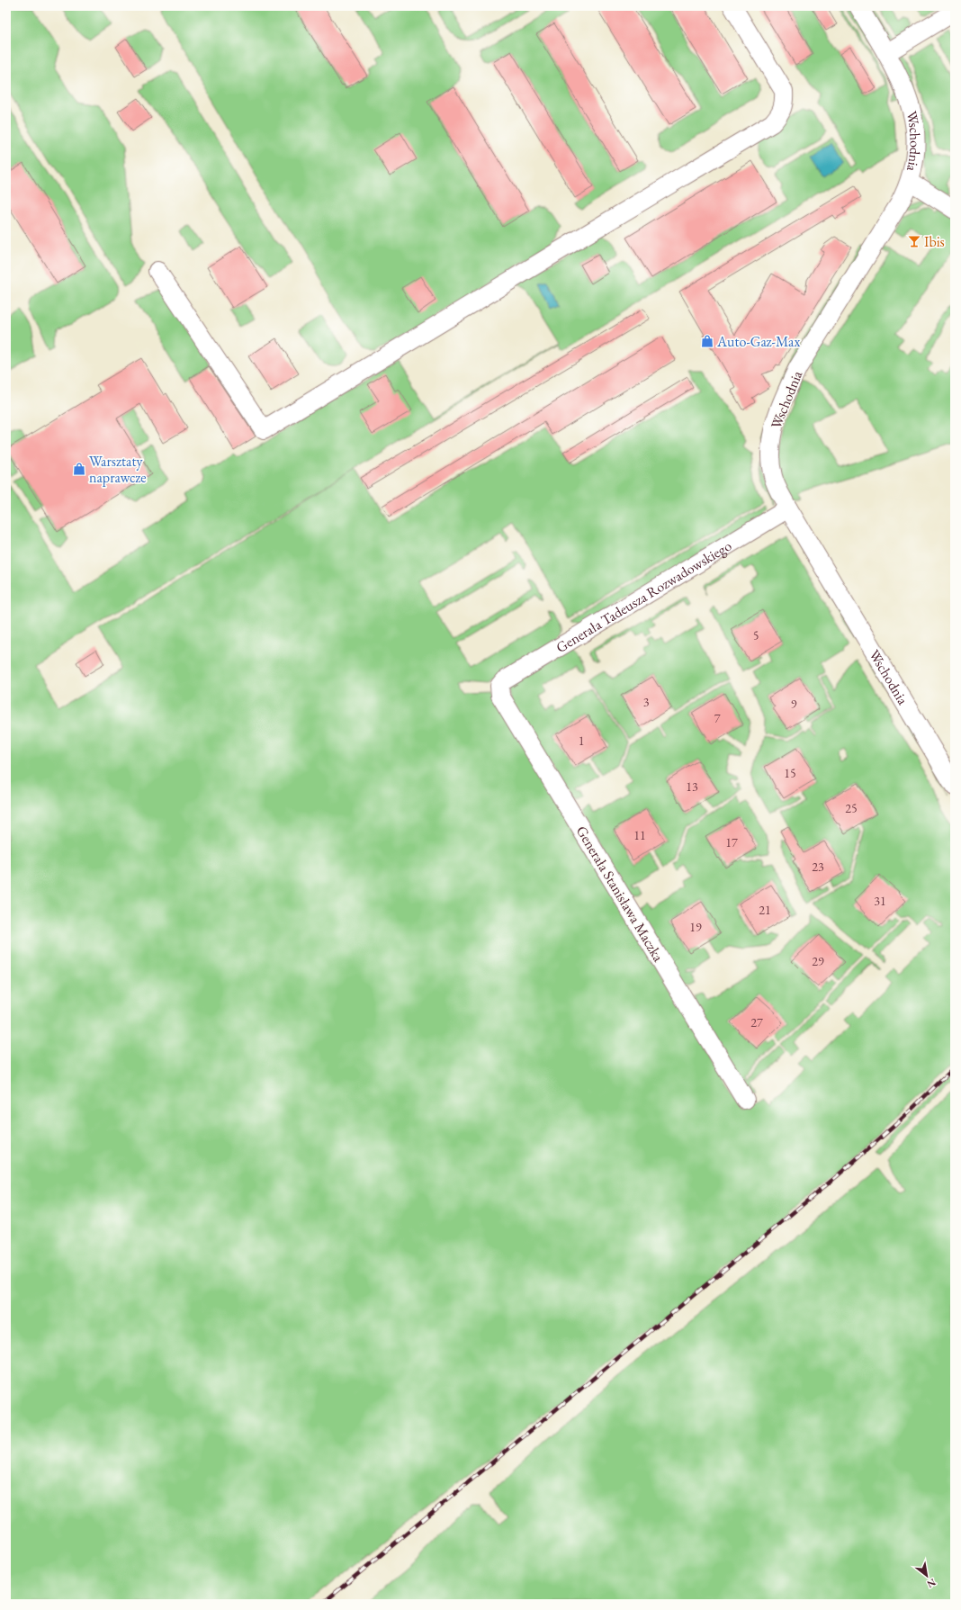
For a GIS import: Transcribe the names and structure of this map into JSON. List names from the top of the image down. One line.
{"streets":{"street":["Wschodnia","Generała Tadeusza Rozwadowskiego","Generała Stanisława Maczka"]},"crossings":[["Wschodnia","Generała Tadeusza Rozwadowskiego"],["Generała Tadeusza Rozwadowskiego","Generała Stanisława Maczka"]],"places":{"bar":["Ibis"],"shop":["Auto-Gaz-Max","Warsztaty naprawcze"]},"house_numbers":["5","3","9","7","1","15","13","25","11","17","23","31","21","19","29","27"],"north":"bottom right"}
